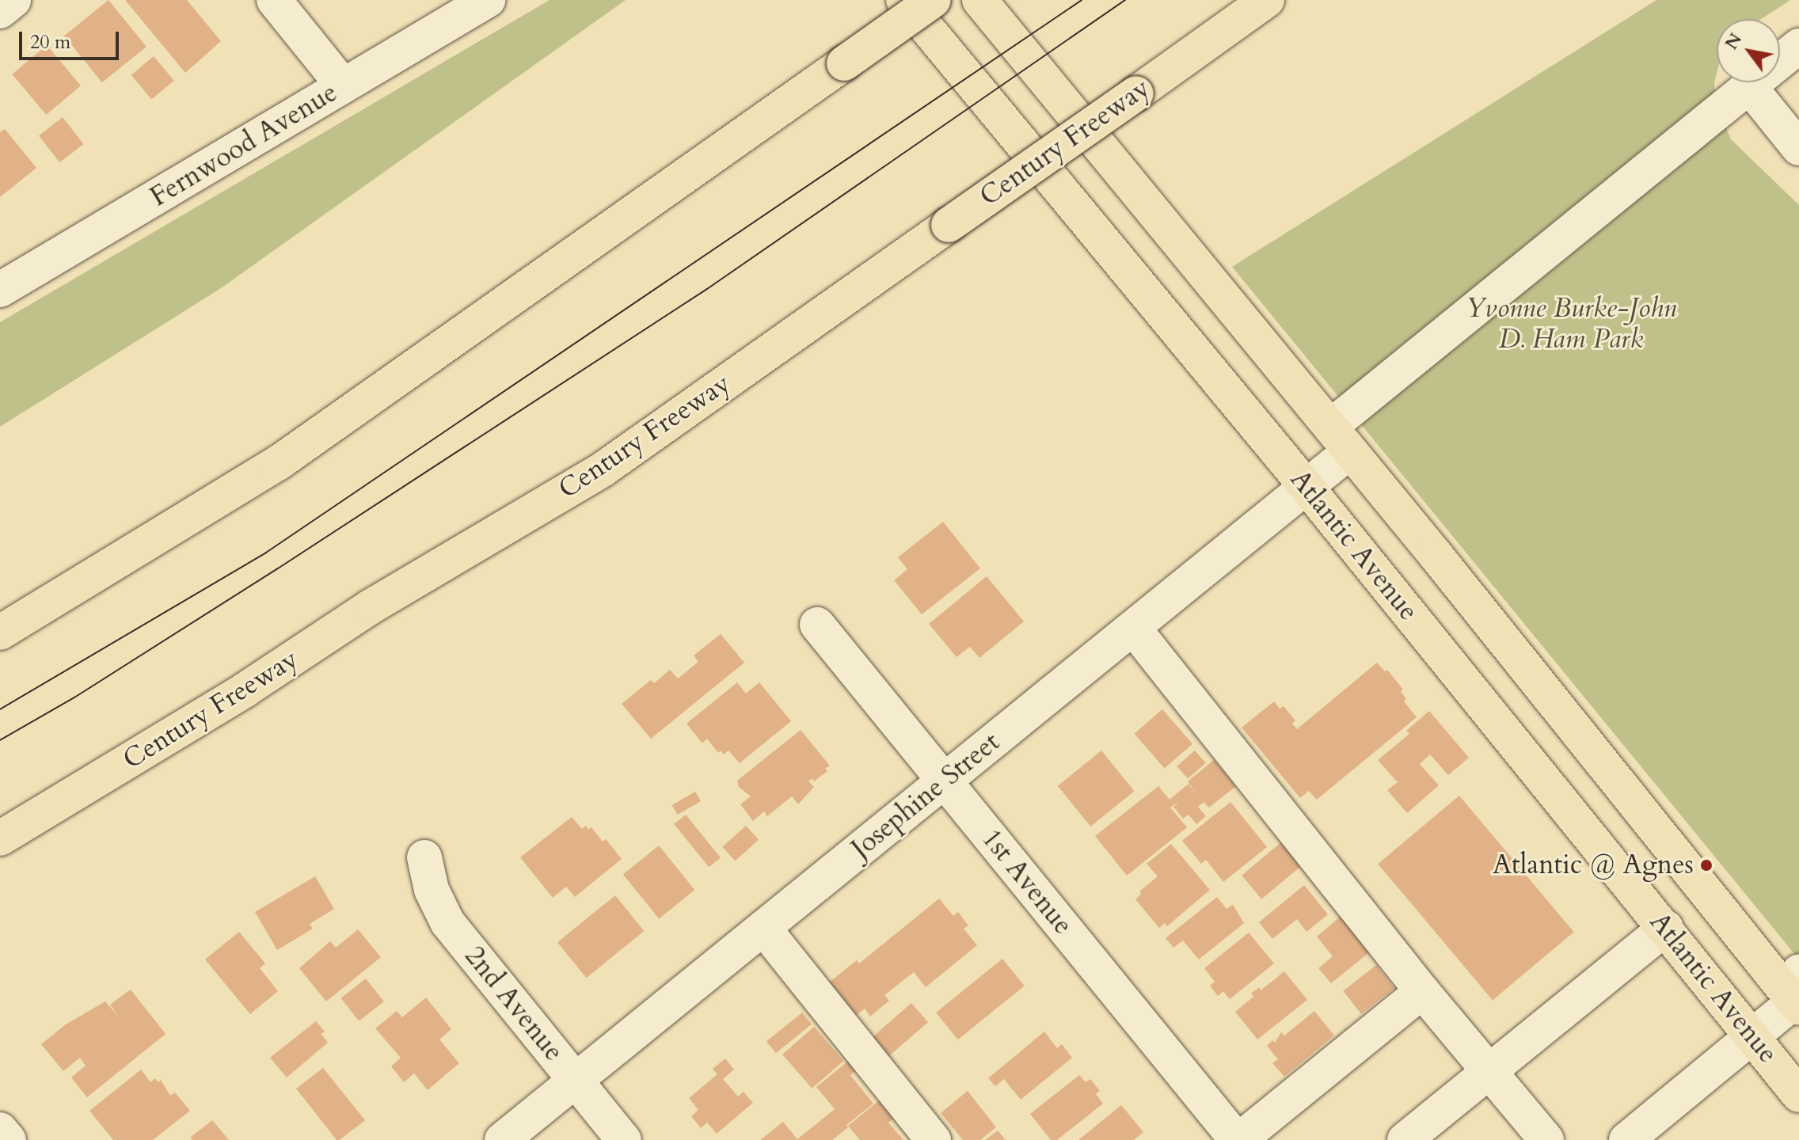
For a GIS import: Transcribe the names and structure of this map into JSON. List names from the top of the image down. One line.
{"streets":{"main road":["Century Freeway","Atlantic Avenue"],"street":["Fernwood Avenue","Josephine Street","1st Avenue","2nd Avenue"]},"crossings":[["Atlantic Avenue","Josephine Street"],["Josephine Street","1st Avenue"],["Josephine Street","2nd Avenue"]],"parks":["Yvonne Burke-John D. Ham Park"],"places":["Atlantic @ Agnes"],"scale_bar":"20 m","north":"top left"}
